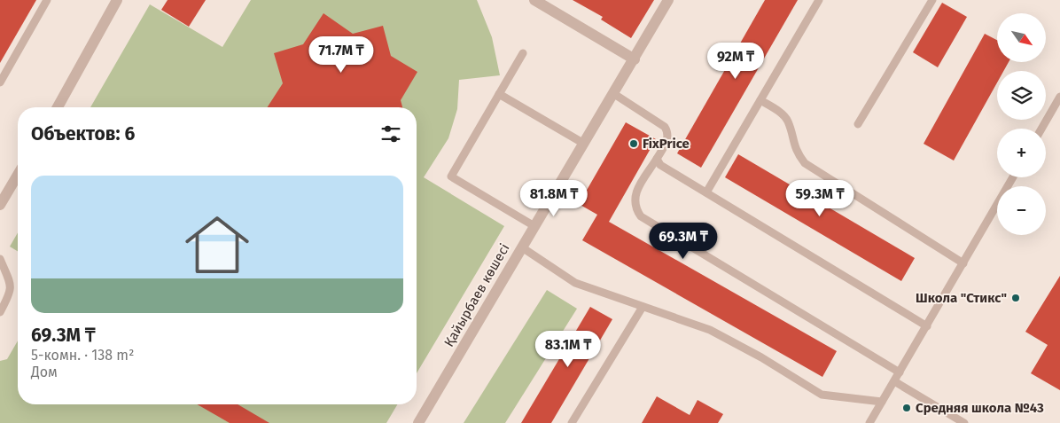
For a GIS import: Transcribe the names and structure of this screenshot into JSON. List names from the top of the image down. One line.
{"streets":{"street":["Қайырбаев көшесі"]},"places":["FixPrice","Школа \"Стикс\"","Средняя школа №43"],"north":"bottom right","page":{"map_buttons":["+","−"],"price":["71.7M ₸","92M ₸","81.8M ₸","59.3M ₸","69.3M ₸","83.1M ₸"],"heading":"Объектов: 6","list":[{"name":"69.3M ₸","note":"5-комн. · 138 m² · Дом"}]}}
